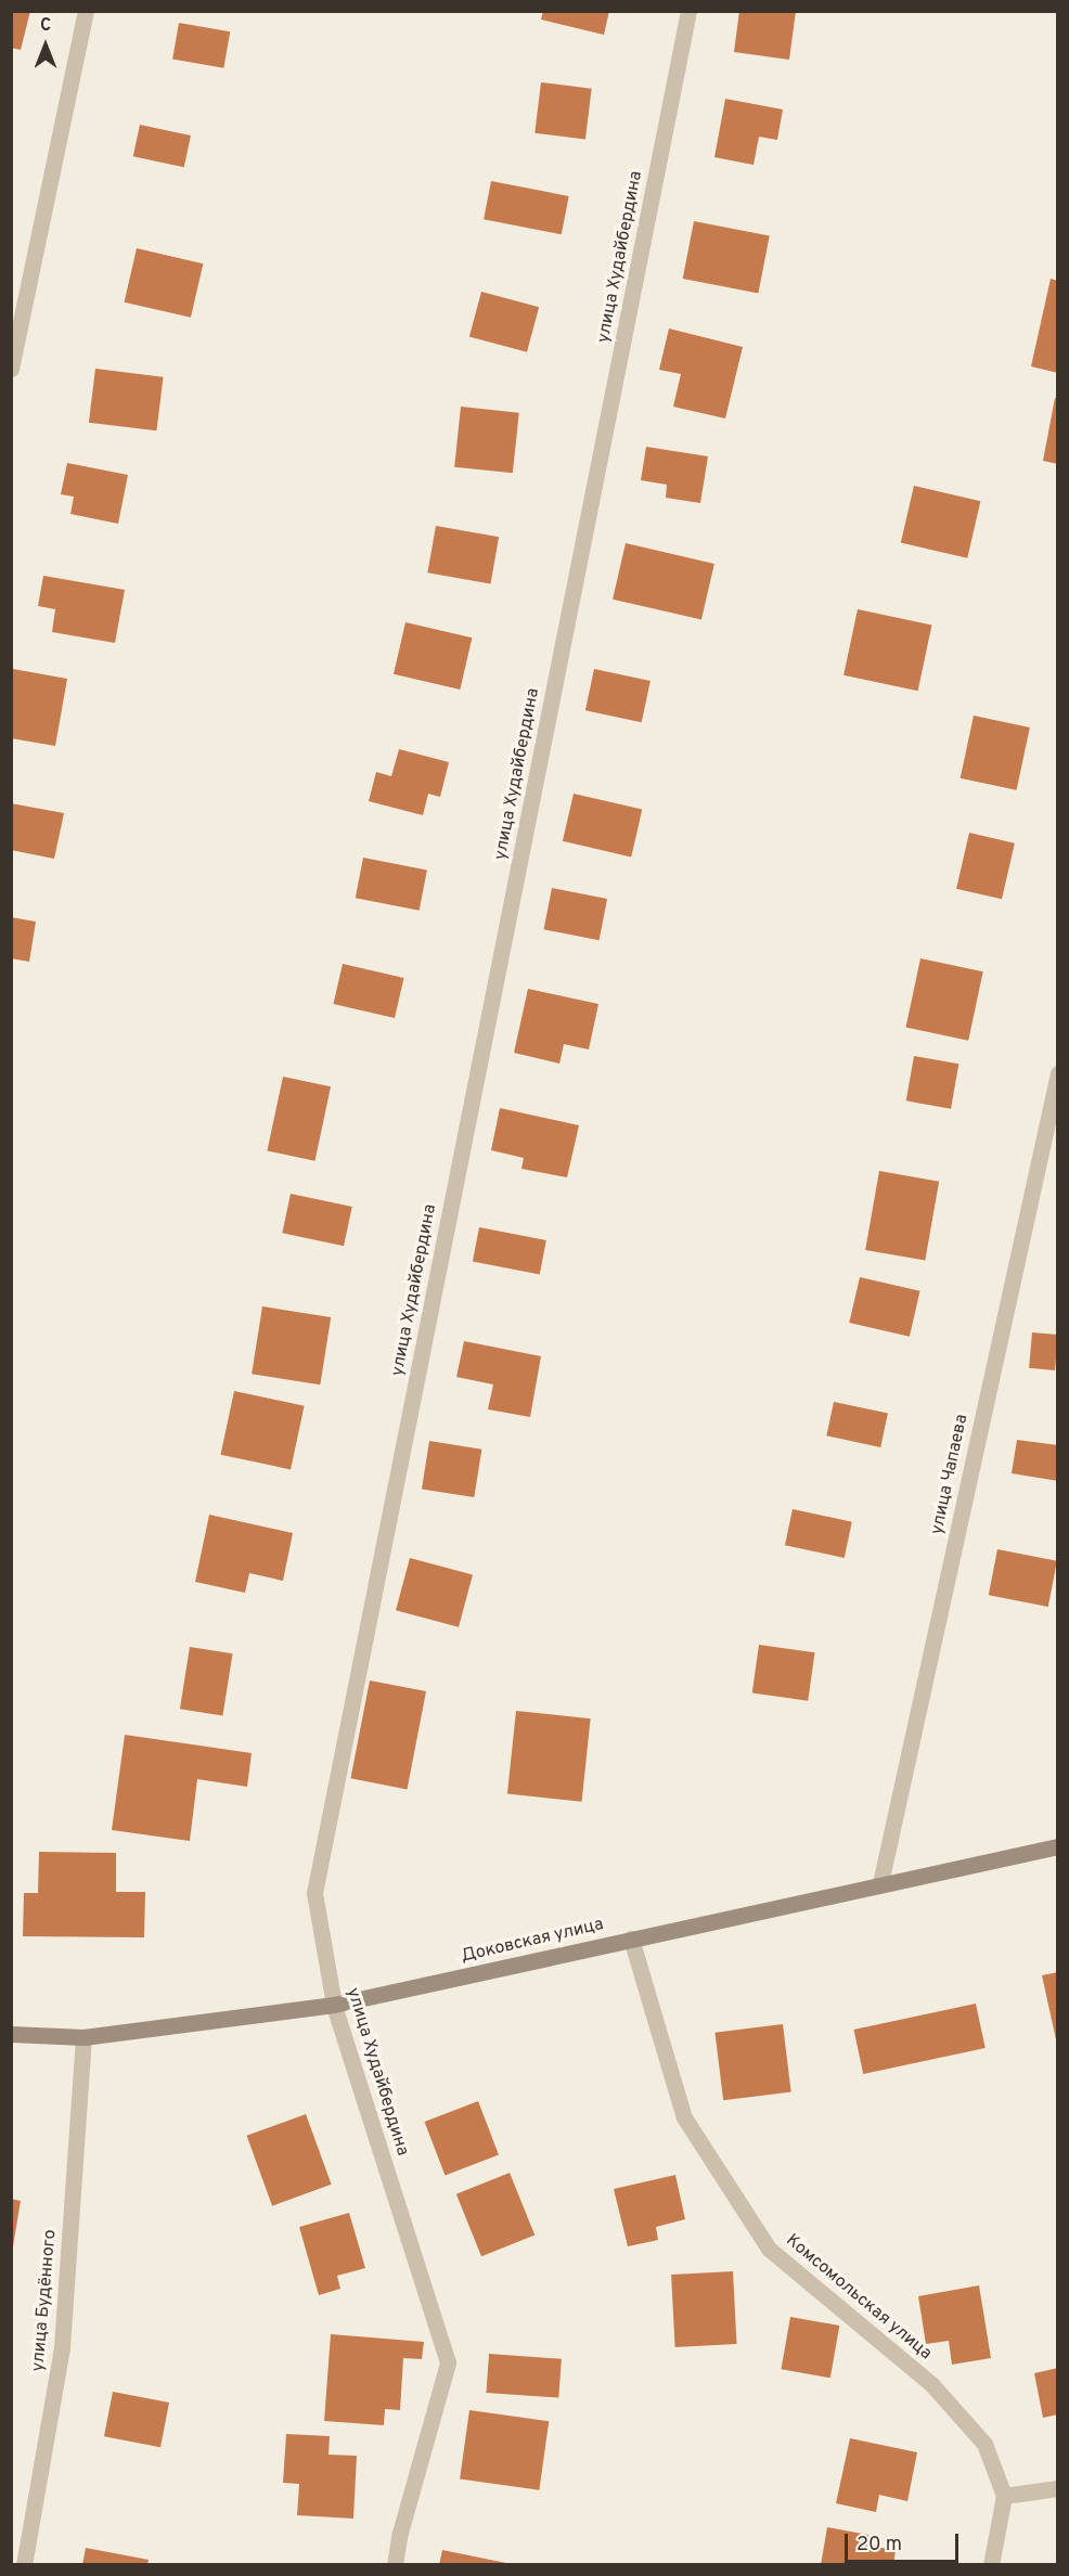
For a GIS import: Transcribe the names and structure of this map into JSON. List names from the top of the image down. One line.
{"streets":{"main road":["Доковская улица"],"street":["улица Худайбердина","улица Чапаева","Комсомольская улица","улица Будённого"]},"crossings":[["улица Худайбердина","Доковская улица"],["улица Чапаева","Доковская улица"],["Доковская улица","Комсомольская улица"],["Доковская улица","улица Будённого"]],"scale_bar":"20 m","north":"top"}
